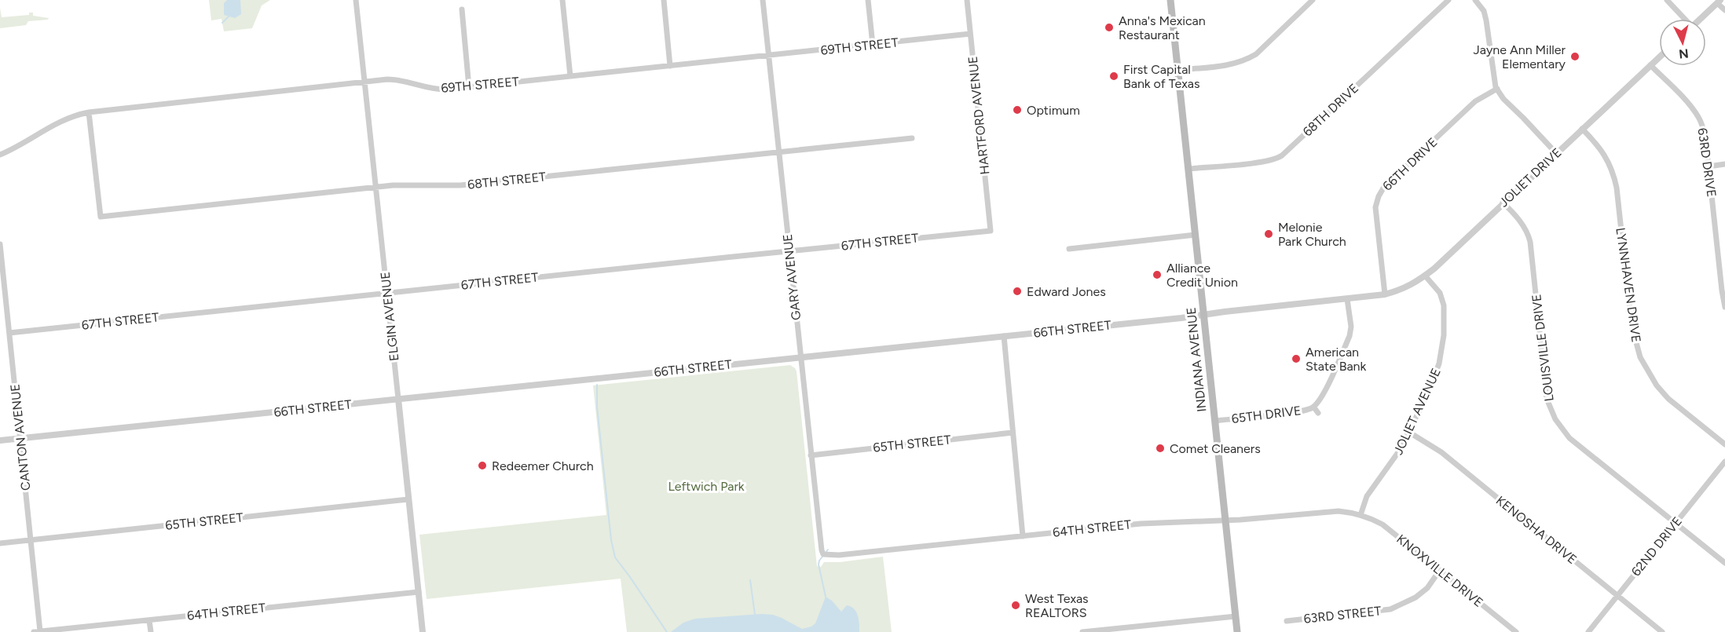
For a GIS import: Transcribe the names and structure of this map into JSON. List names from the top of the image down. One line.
{"streets":{"main road":["INDIANA AVENUE"],"street":["69TH STREET","68TH DRIVE","HARTFORD AVENUE","63RD DRIVE","66TH DRIVE","JOLIET DRIVE","68TH STREET","67TH STREET","GARY AVENUE","LYNNHAVEN DRIVE","ELGIN AVENUE","66TH STREET","LOUISVILLE DRIVE","JOLIET AVENUE","65TH DRIVE","CANTON AVENUE","65TH STREET","64TH STREET","KENOSHA DRIVE","62ND DRIVE","KNOXVILLE DRIVE","63RD STREET"]},"crossings":[["69TH STREET","HARTFORD AVENUE"],["69TH STREET","68TH STREET"],["69TH STREET","GARY AVENUE"],["69TH STREET","ELGIN AVENUE"],["68TH DRIVE","INDIANA AVENUE"],["HARTFORD AVENUE","67TH STREET"],["63RD DRIVE","JOLIET DRIVE"],["66TH DRIVE","JOLIET DRIVE"],["66TH DRIVE","66TH STREET"],["JOLIET DRIVE","LYNNHAVEN DRIVE"],["JOLIET DRIVE","66TH STREET"],["JOLIET DRIVE","LOUISVILLE DRIVE"],["JOLIET DRIVE","JOLIET AVENUE"],["68TH STREET","GARY AVENUE"],["68TH STREET","ELGIN AVENUE"],["67TH STREET","GARY AVENUE"],["67TH STREET","ELGIN AVENUE"],["67TH STREET","CANTON AVENUE"],["GARY AVENUE","66TH STREET"],["GARY AVENUE","65TH STREET"],["GARY AVENUE","64TH STREET"],["ELGIN AVENUE","66TH STREET"],["ELGIN AVENUE","65TH STREET"],["ELGIN AVENUE","64TH STREET"],["66TH STREET","INDIANA AVENUE"],["66TH STREET","65TH DRIVE"],["66TH STREET","CANTON AVENUE"],["LOUISVILLE DRIVE","62ND DRIVE"],["INDIANA AVENUE","65TH DRIVE"],["INDIANA AVENUE","64TH STREET"],["JOLIET AVENUE","64TH STREET"],["JOLIET AVENUE","KENOSHA DRIVE"],["JOLIET AVENUE","KNOXVILLE DRIVE"],["CANTON AVENUE","65TH STREET"],["CANTON AVENUE","64TH STREET"],["64TH STREET","KNOXVILLE DRIVE"],["KENOSHA DRIVE","62ND DRIVE"],["KNOXVILLE DRIVE","63RD STREET"]],"parks":["Leftwich Park"],"places":["Anna's Mexican Restaurant","Jayne Ann Miller Elementary","First Capital Bank of Texas","Optimum","Melonie Park Church","Alliance Credit Union","Edward Jones","American State Bank","Comet Cleaners","Redeemer Church","West Texas REALTORS"],"north":"bottom"}
